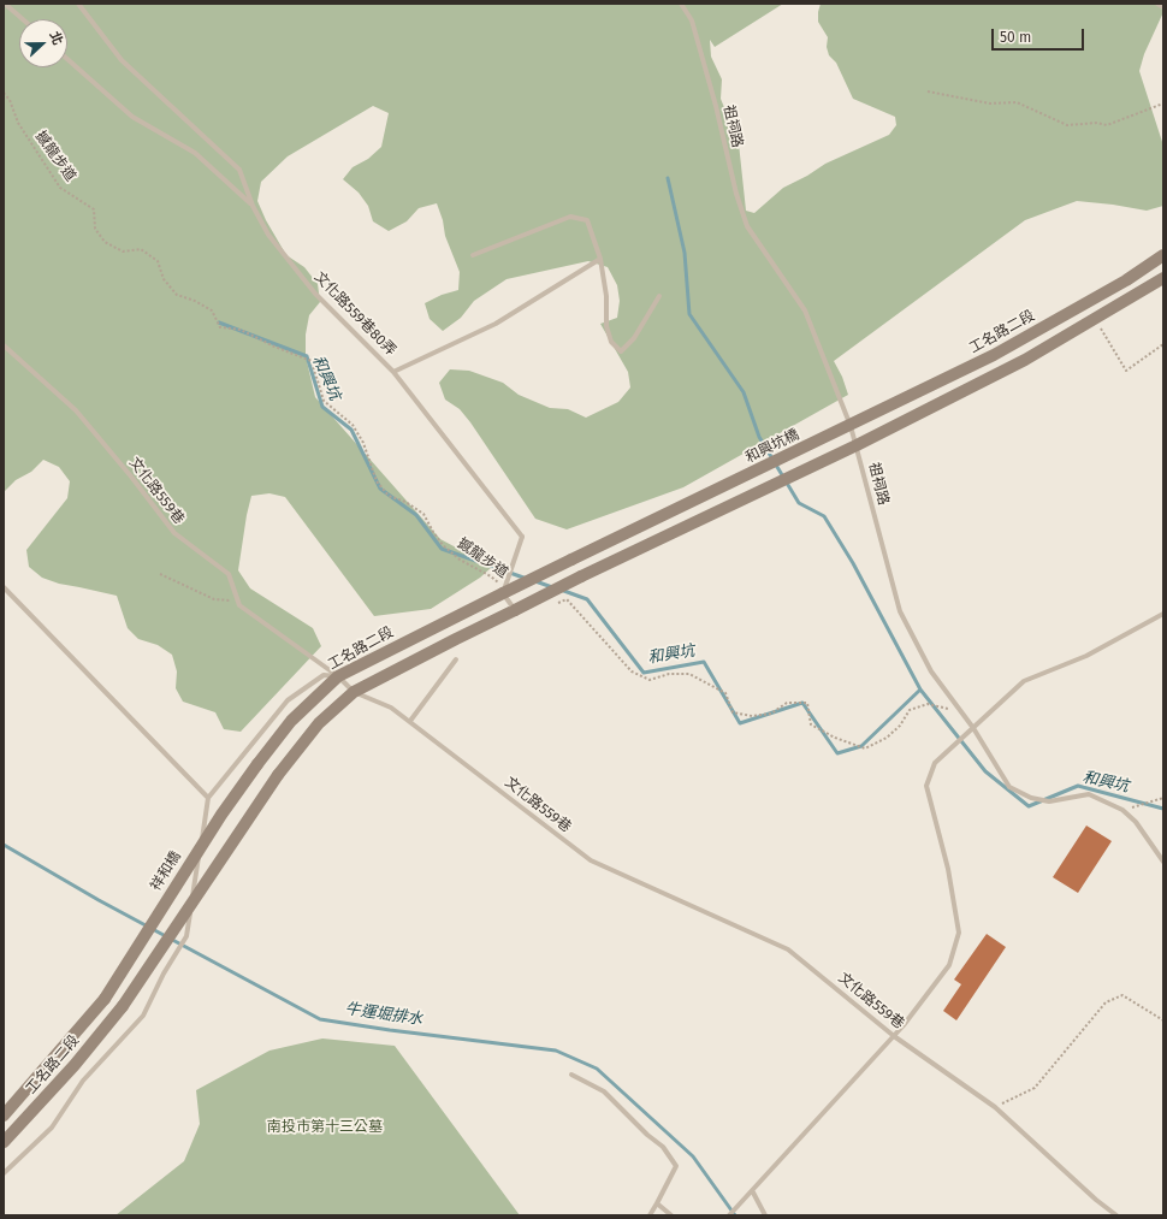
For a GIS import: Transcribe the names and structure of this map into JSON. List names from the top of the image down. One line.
{"streets":{"main road":["工名路二段","和興坑橋","祥和橋"],"lane":["祖祠路","文化路559巷80弄","文化路559巷"],"path":["撼龍步道"]},"crossings":[["祖祠路","工名路二段"],["祖祠路","和興坑橋"],["撼龍步道","文化路559巷80弄"],["撼龍步道","工名路二段"],["文化路559巷80弄","工名路二段"],["工名路二段","和興坑橋"],["工名路二段","文化路559巷"],["工名路二段","祥和橋"]],"water":["和興坑","牛運堀排水"],"parks":["南投市第十三公墓"],"scale_bar":"50 m","north":"right"}
